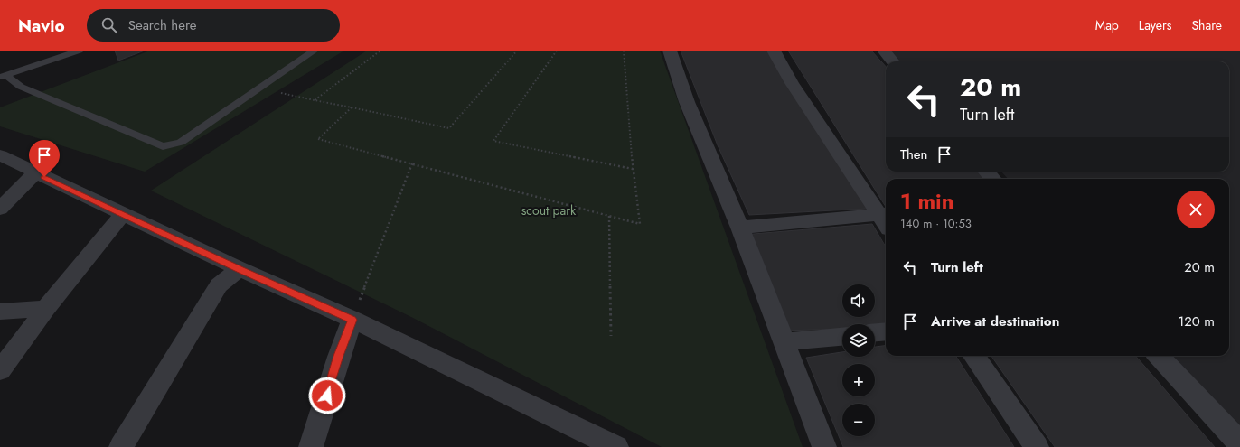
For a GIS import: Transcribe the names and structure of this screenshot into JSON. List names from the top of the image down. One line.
{"parks":["scout park"],"page":{"header":"Navio","search":"Search here","nav":["Map","Layers","Share"],"turn":["20 m","Turn left"],"then":"Then","heading":["1 min","140 m · 10:53"],"list":[{"name":"Turn left","value":"20 m"},{"name":"Arrive at destination","value":"120 m"}],"map_buttons":["+","−"]}}
